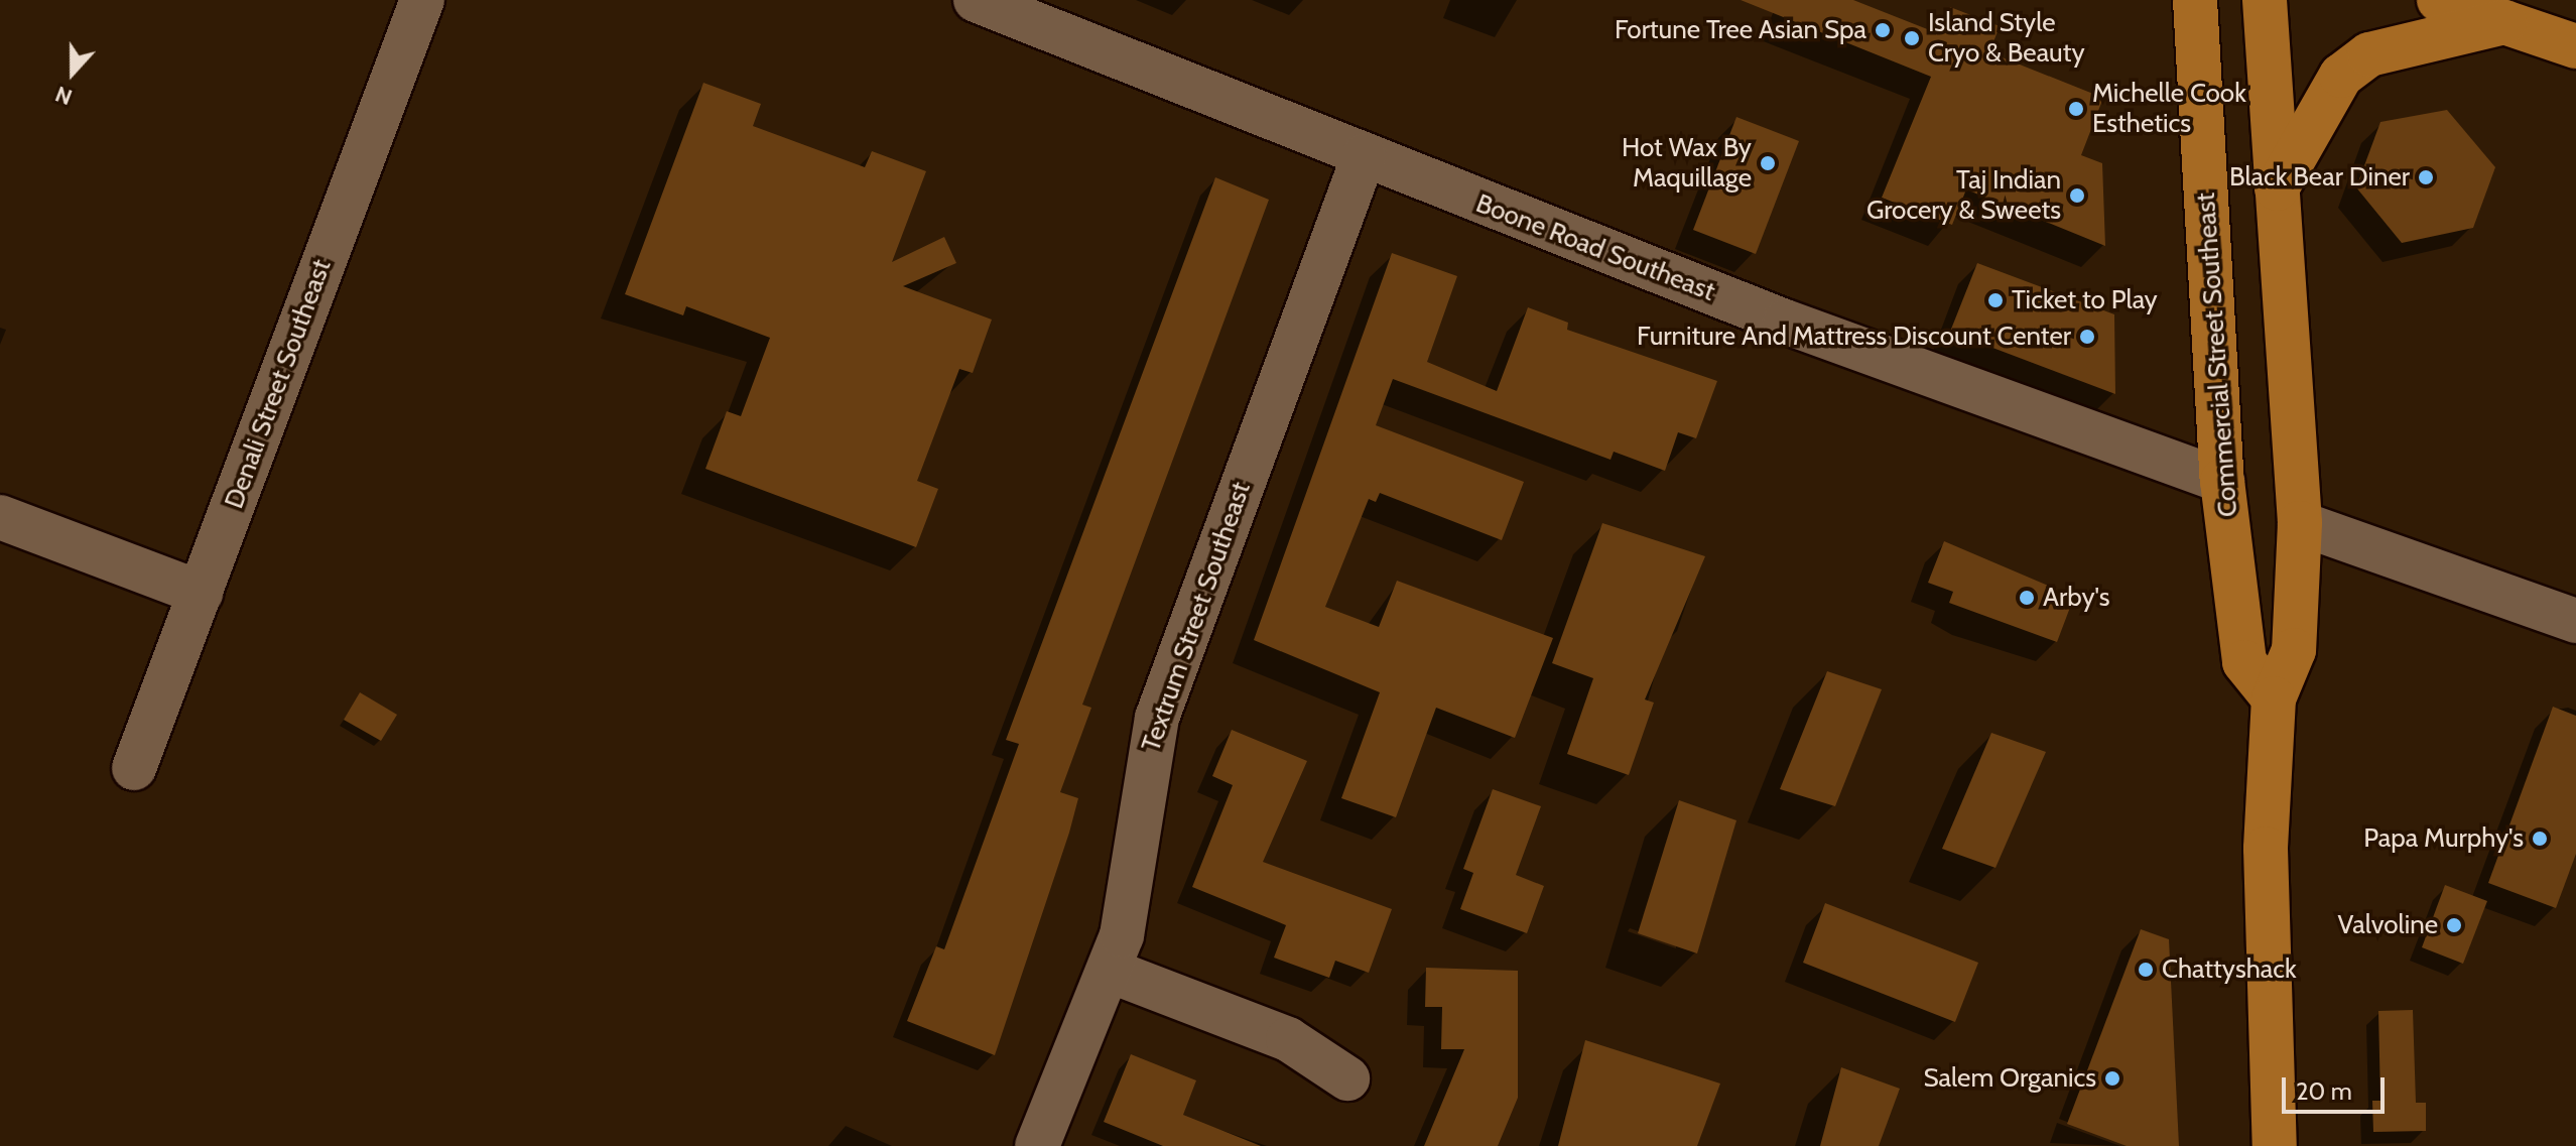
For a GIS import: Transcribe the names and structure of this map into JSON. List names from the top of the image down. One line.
{"streets":{"main road":["Commercial Street Southeast"],"street":["Boone Road Southeast","Denali Street Southeast","Textrum Street Southeast"]},"crossings":[["Boone Road Southeast","Commercial Street Southeast"],["Boone Road Southeast","Textrum Street Southeast"]],"places":["Fortune Tree Asian Spa","Island Style Cryo & Beauty","Michelle Cook Esthetics","Hot Wax By Maquillage","Black Bear Diner","Taj Indian Grocery & Sweets","Ticket to Play","Furniture And Mattress Discount Center","Arby's","Papa Murphy's","Valvoline","Chattyshack","Salem Organics"],"scale_bar":"20 m","north":"bottom"}
